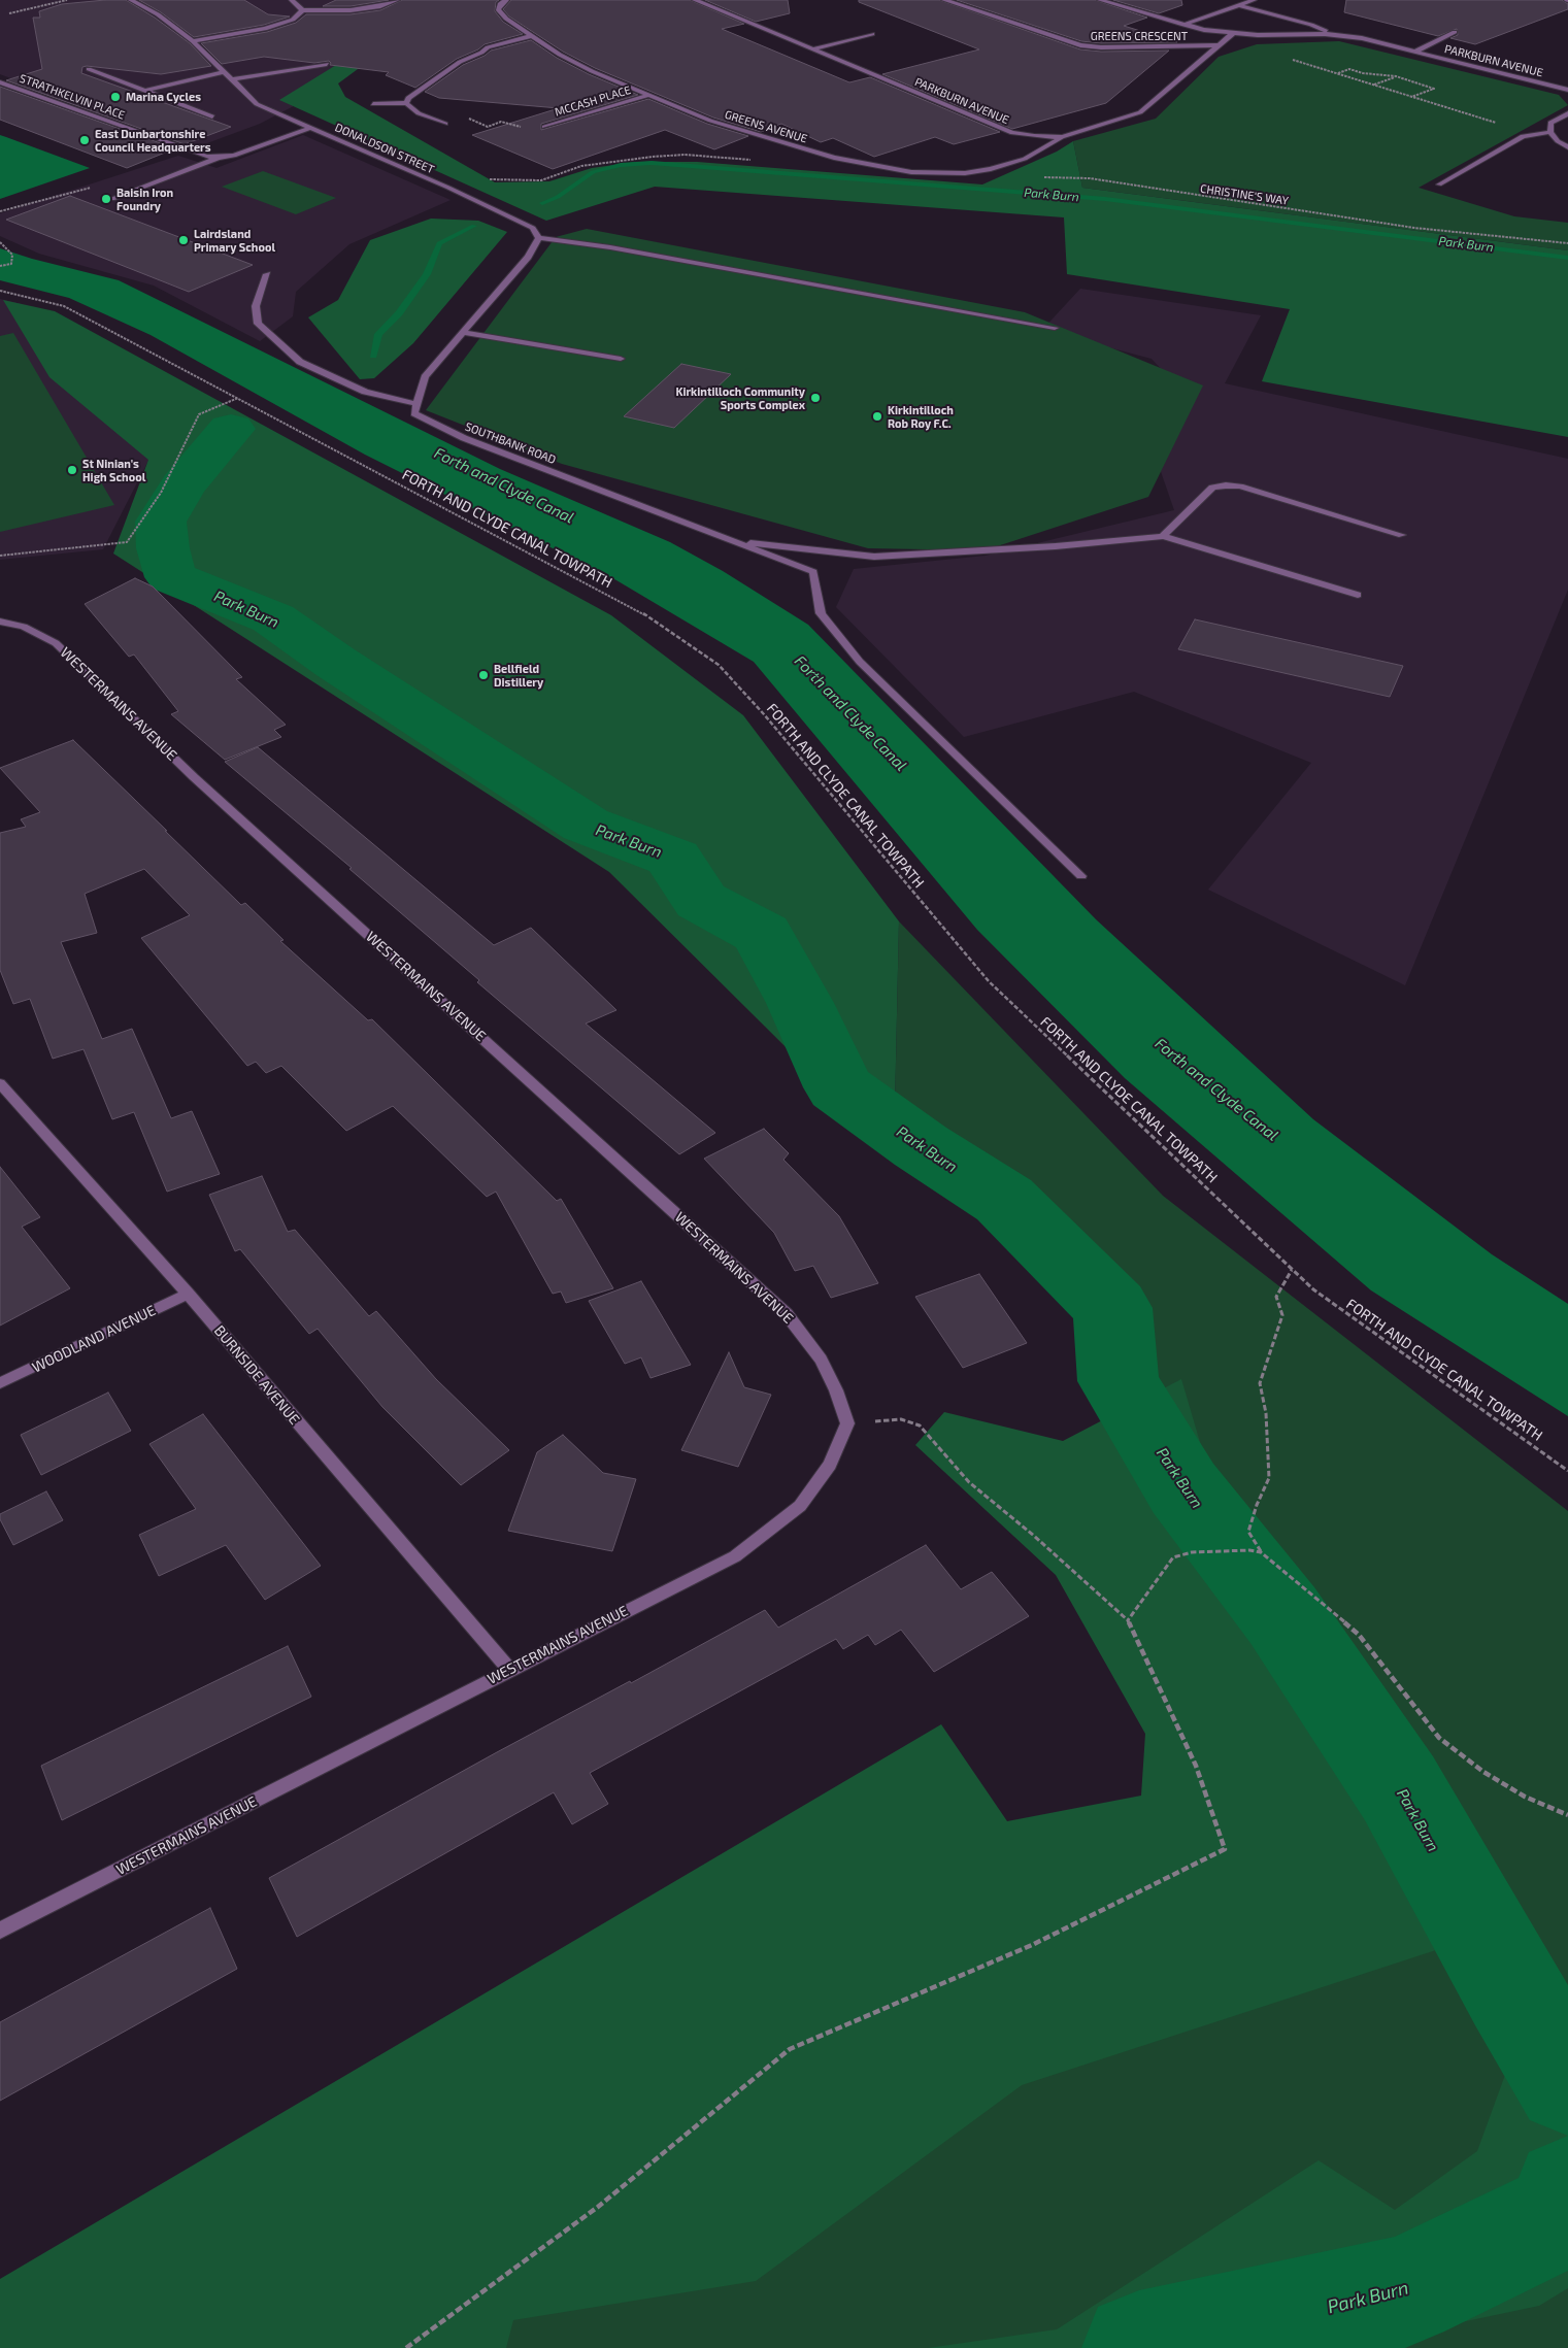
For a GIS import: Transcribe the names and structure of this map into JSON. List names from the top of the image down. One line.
{"streets":{"street":["GREENS CRESCENT","PARKBURN AVENUE","STRATHKELVIN PLACE","MCCASH PLACE","GREENS AVENUE","DONALDSON STREET","SOUTHBANK ROAD","WESTERMAINS AVENUE","WOODLAND AVENUE","BURNSIDE AVENUE"],"path":["CHRISTINE'S WAY","FORTH AND CLYDE CANAL TOWPATH"]},"crossings":[["GREENS CRESCENT","PARKBURN AVENUE"],["PARKBURN AVENUE","GREENS AVENUE"],["STRATHKELVIN PLACE","DONALDSON STREET"],["MCCASH PLACE","GREENS AVENUE"],["WESTERMAINS AVENUE","BURNSIDE AVENUE"],["WOODLAND AVENUE","BURNSIDE AVENUE"]],"water":["Park Burn","Forth and Clyde Canal"],"places":["Marina Cycles","East Dunbartonshire Council Headquarters","Baisin Iron Foundry","Lairdsland Primary School","Kirkintilloch Community Sports Complex","Kirkintilloch Rob Roy F.C.","St Ninian's High School","Bellfield Distillery"]}
